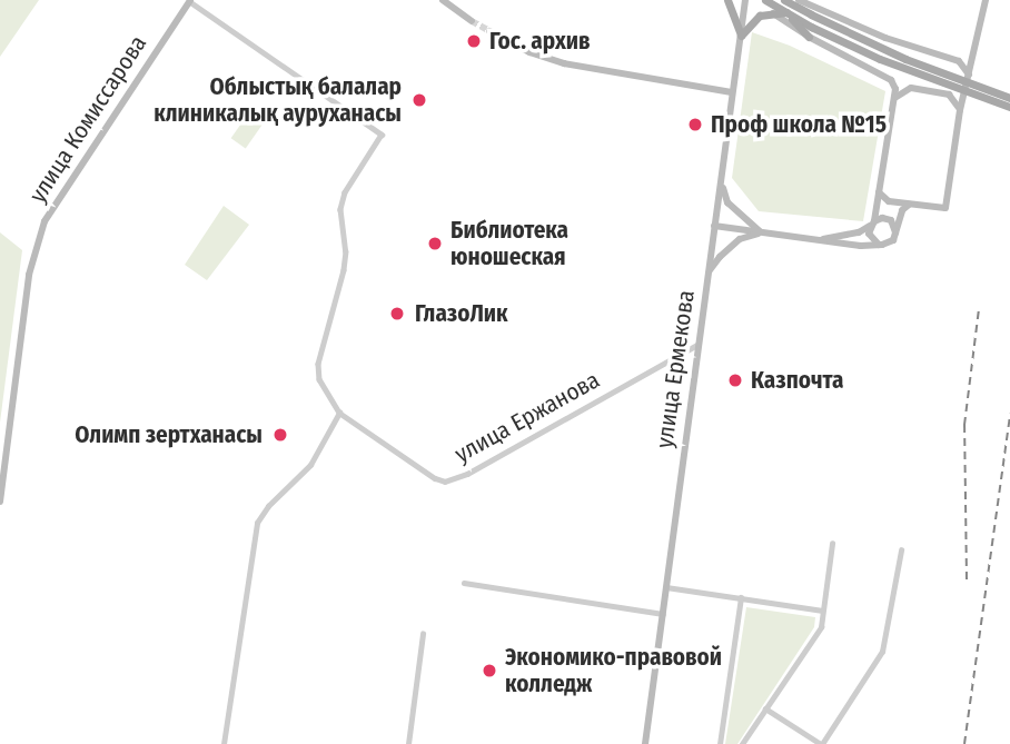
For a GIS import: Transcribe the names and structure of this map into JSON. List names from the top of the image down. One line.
{"streets":{"street":["улица Комиссарова","улица Ермекова","улица Ержанова"]},"crossings":[["улица Комиссарова","улица Ержанова"],["улица Ермекова","улица Ержанова"]],"places":["Гос. архив","Облыстық балалар клиникалық ауруханасы","Проф школа №15","Библиотека юношеская","ГлазоЛик","Казпочта","Олимп зертханасы","Экономико-правовой колледж"]}
